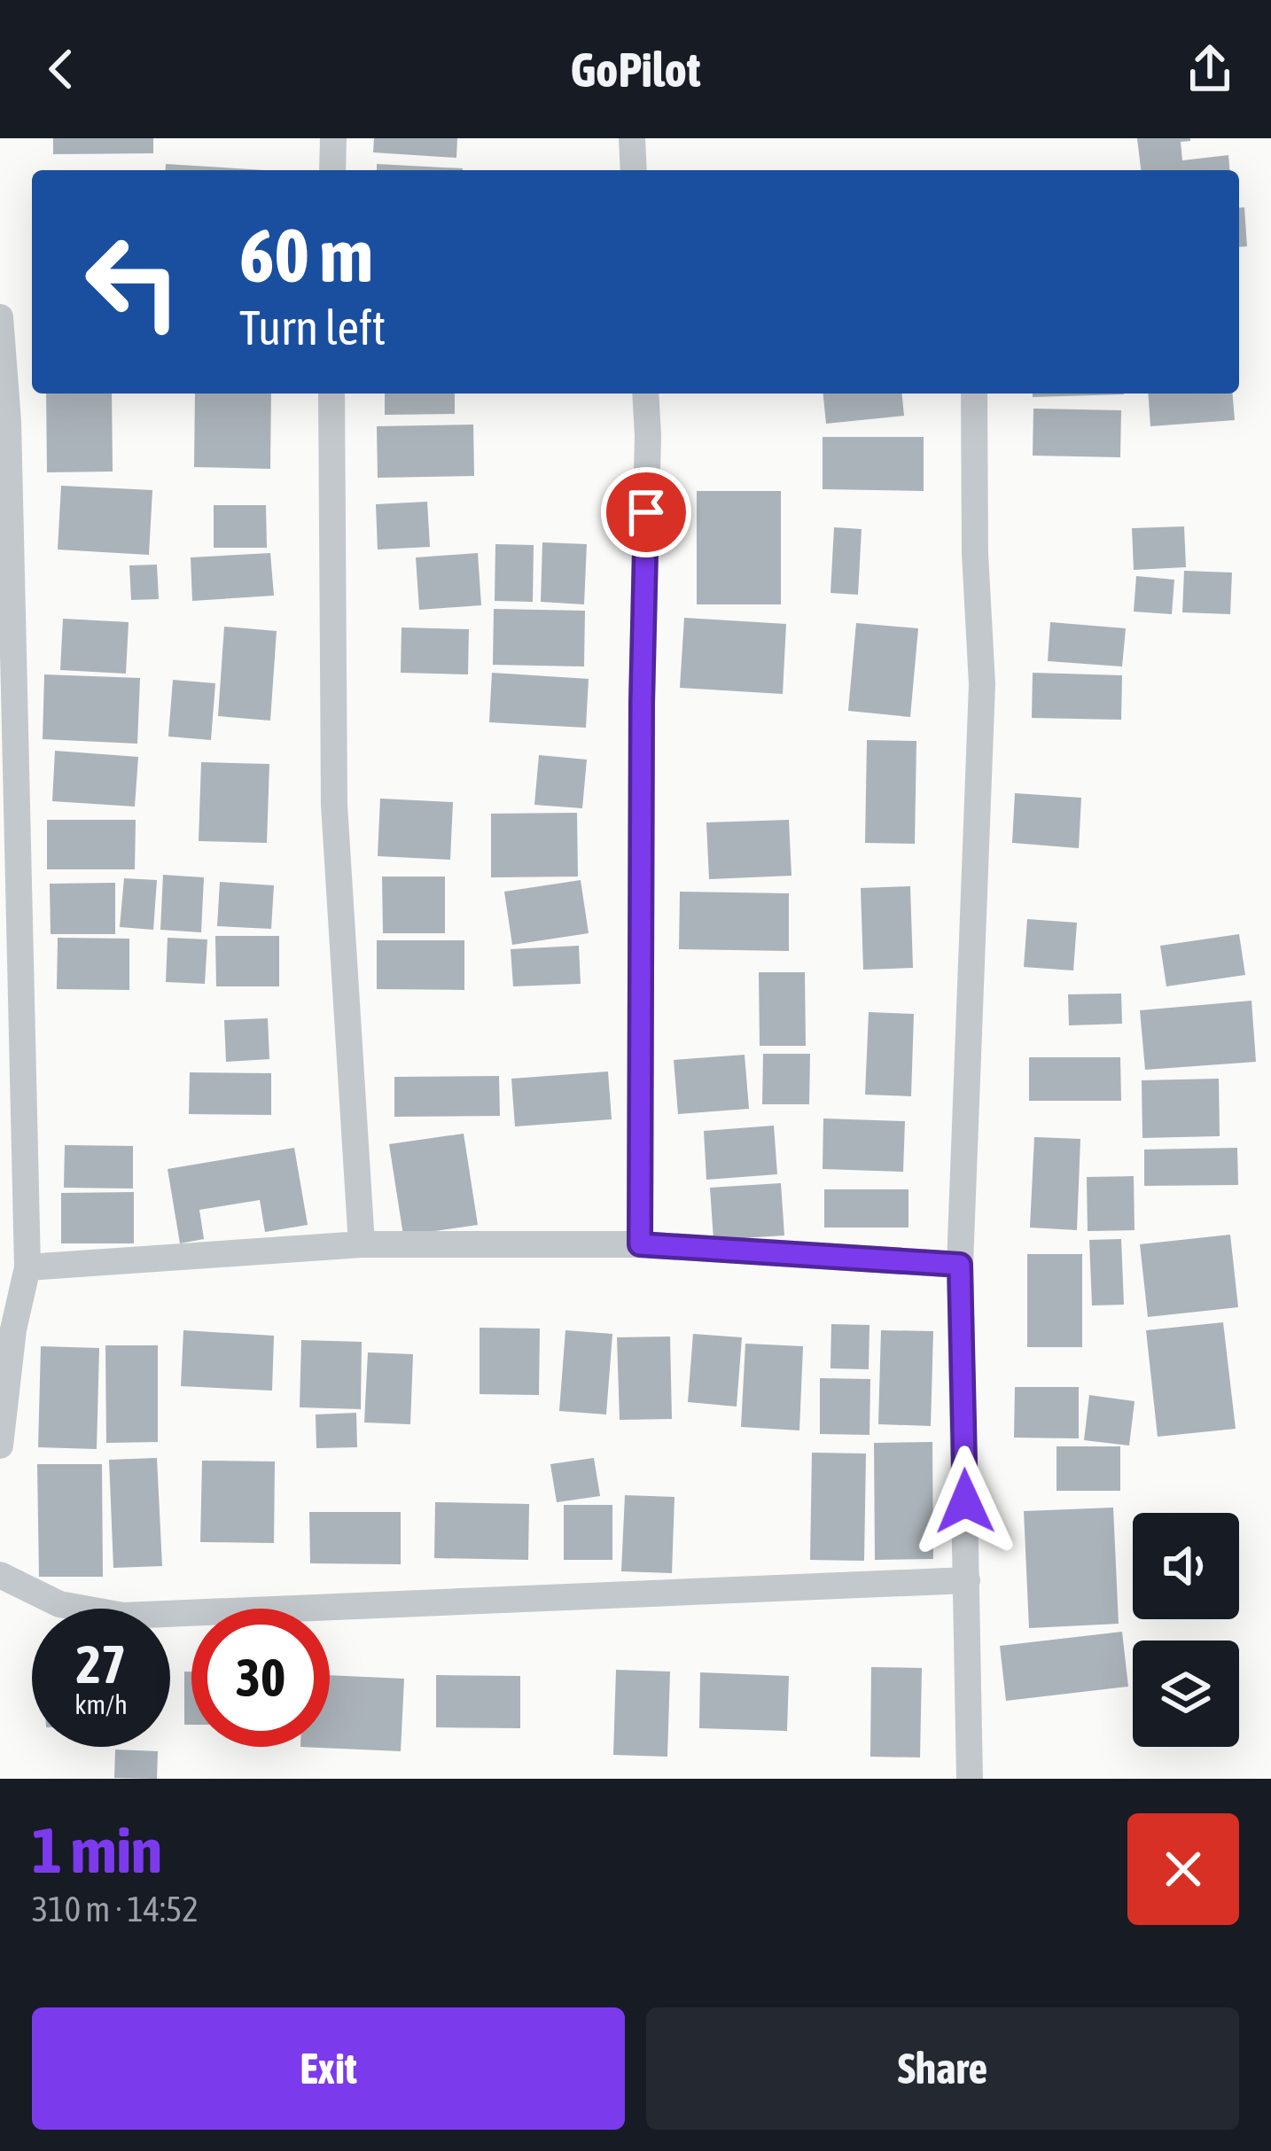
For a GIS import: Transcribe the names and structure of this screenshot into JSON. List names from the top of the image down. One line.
{"page":{"header":"GoPilot","turn":["60 m","Turn left"],"speed":"27 km/h","limit":"30","heading":["1 min","310 m · 14:52"],"buttons":["Exit","Share"]}}
